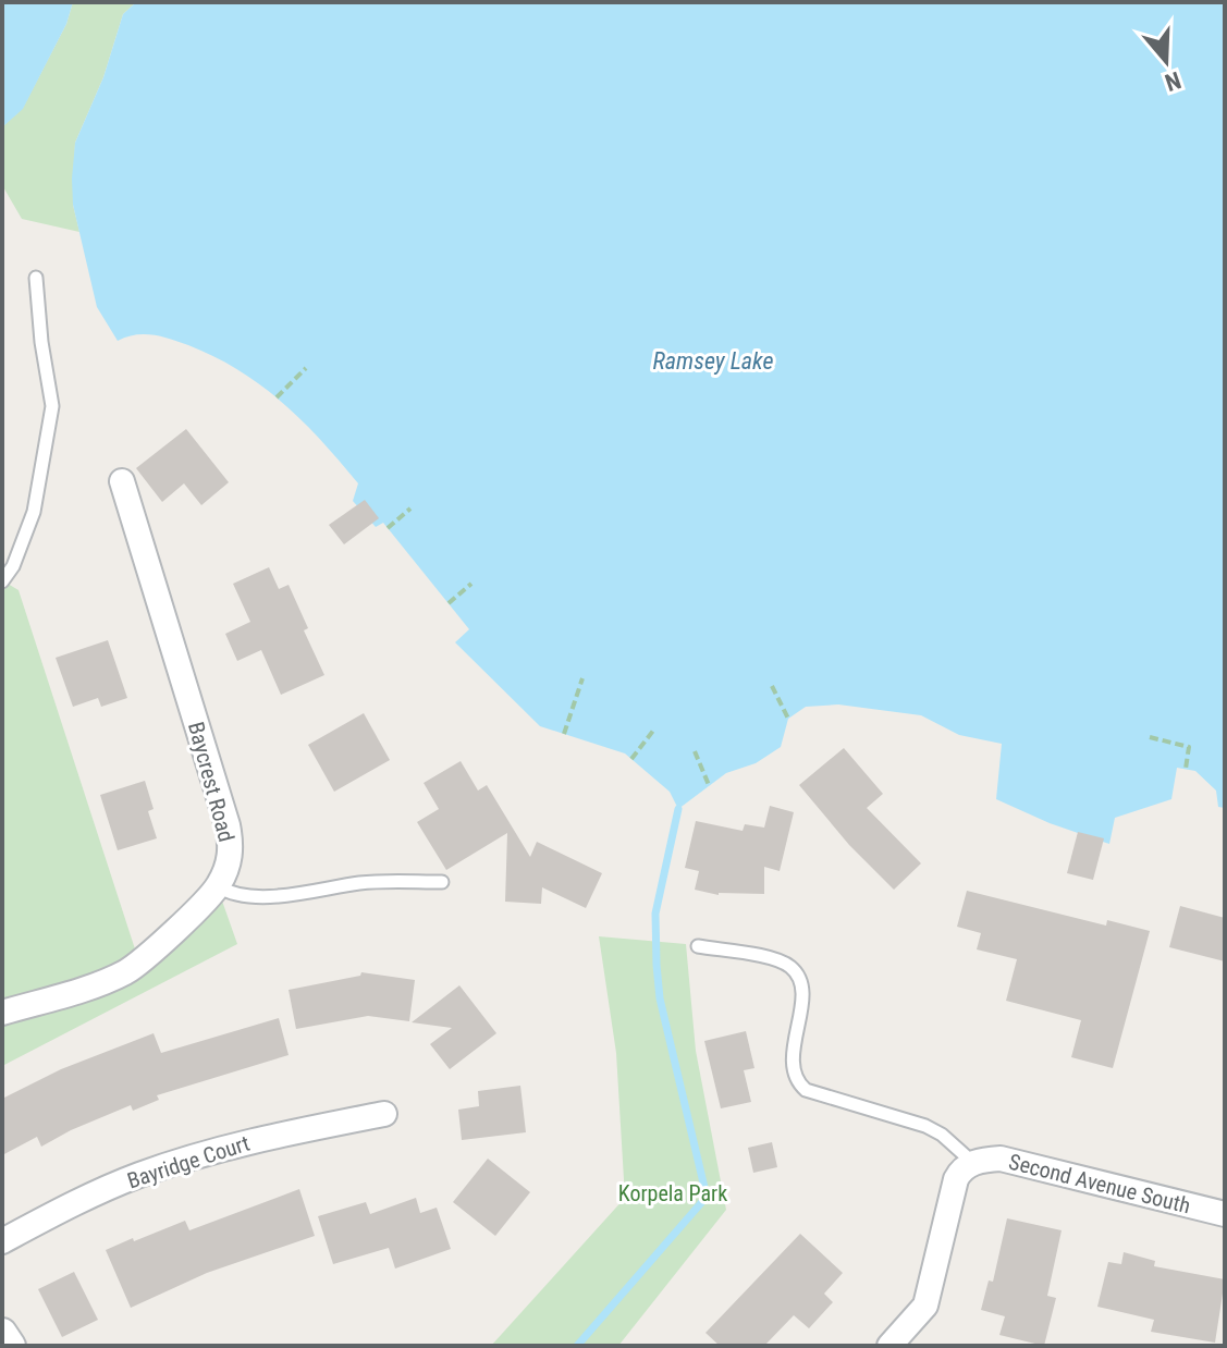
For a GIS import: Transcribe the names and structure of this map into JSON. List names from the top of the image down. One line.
{"streets":{"street":["Baycrest Road","Bayridge Court","Second Avenue South"]},"water":["Ramsey Lake"],"parks":["Korpela Park"],"north":"bottom"}
